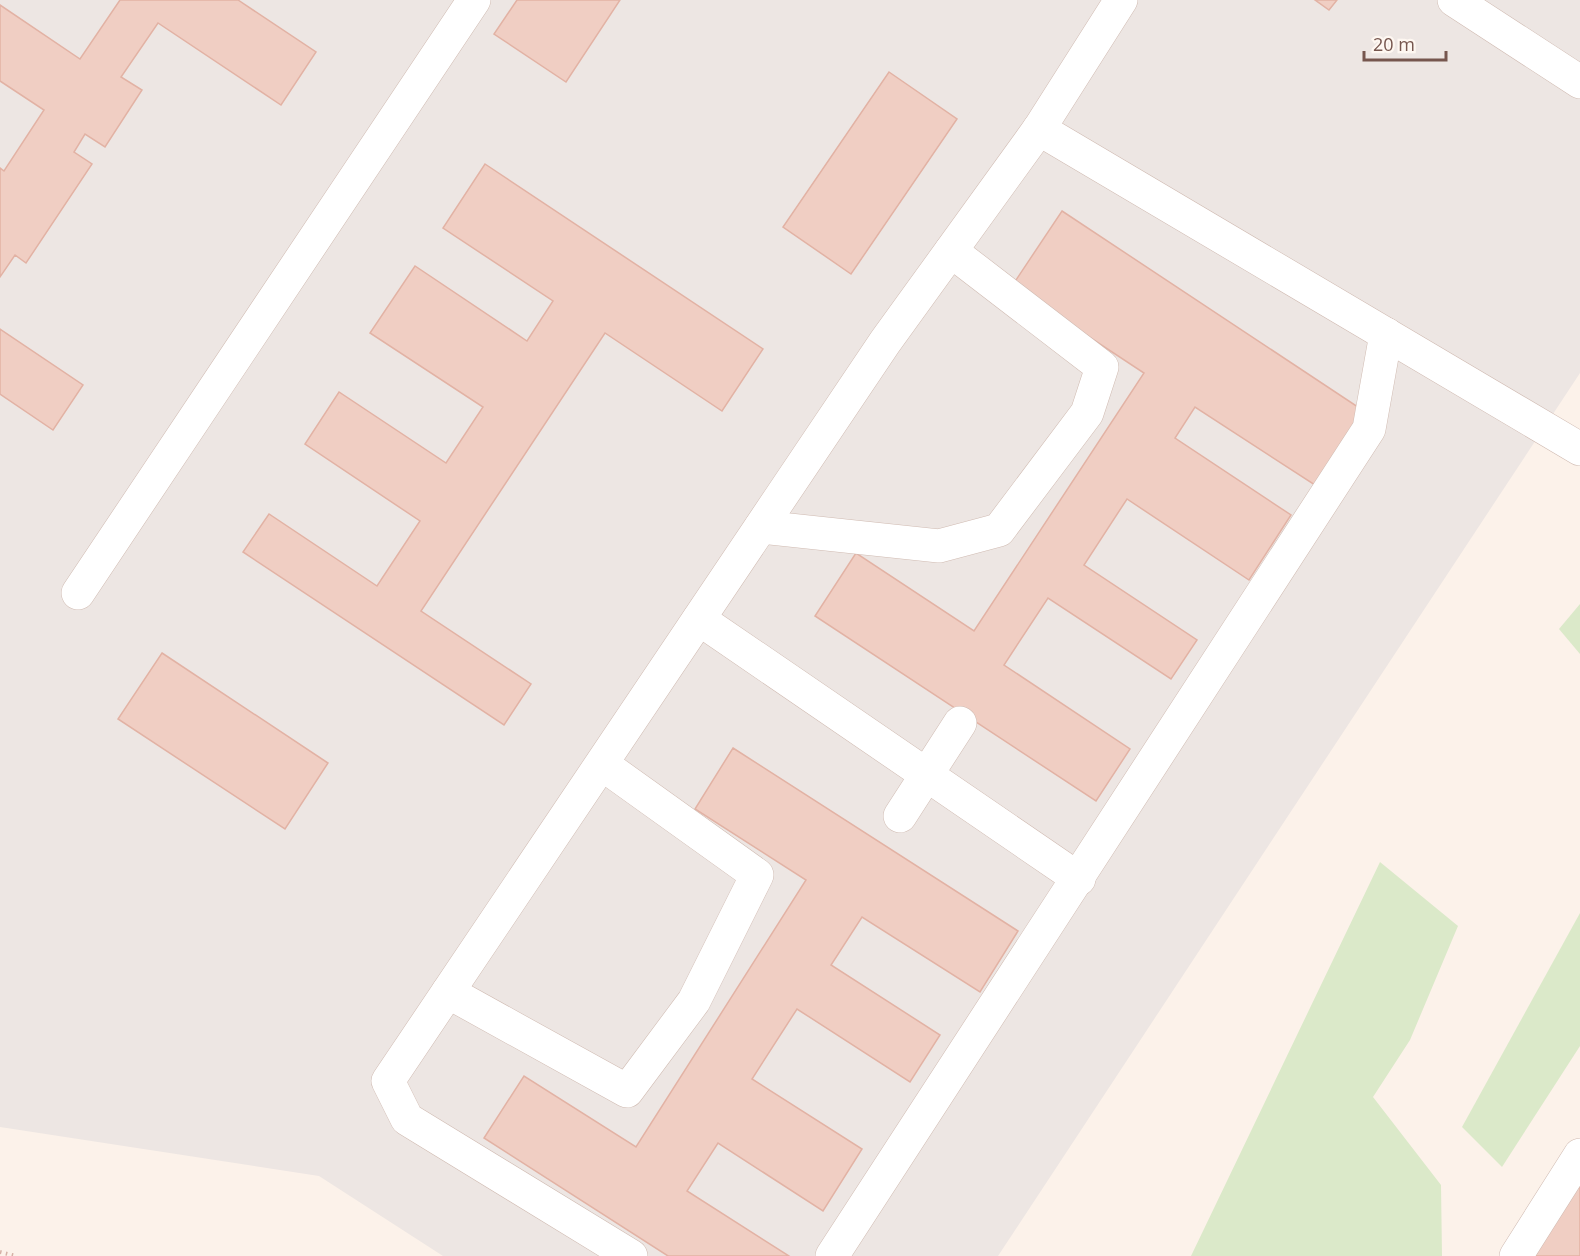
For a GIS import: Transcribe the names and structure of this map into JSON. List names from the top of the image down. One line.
{"scale_bar":"20 m"}
